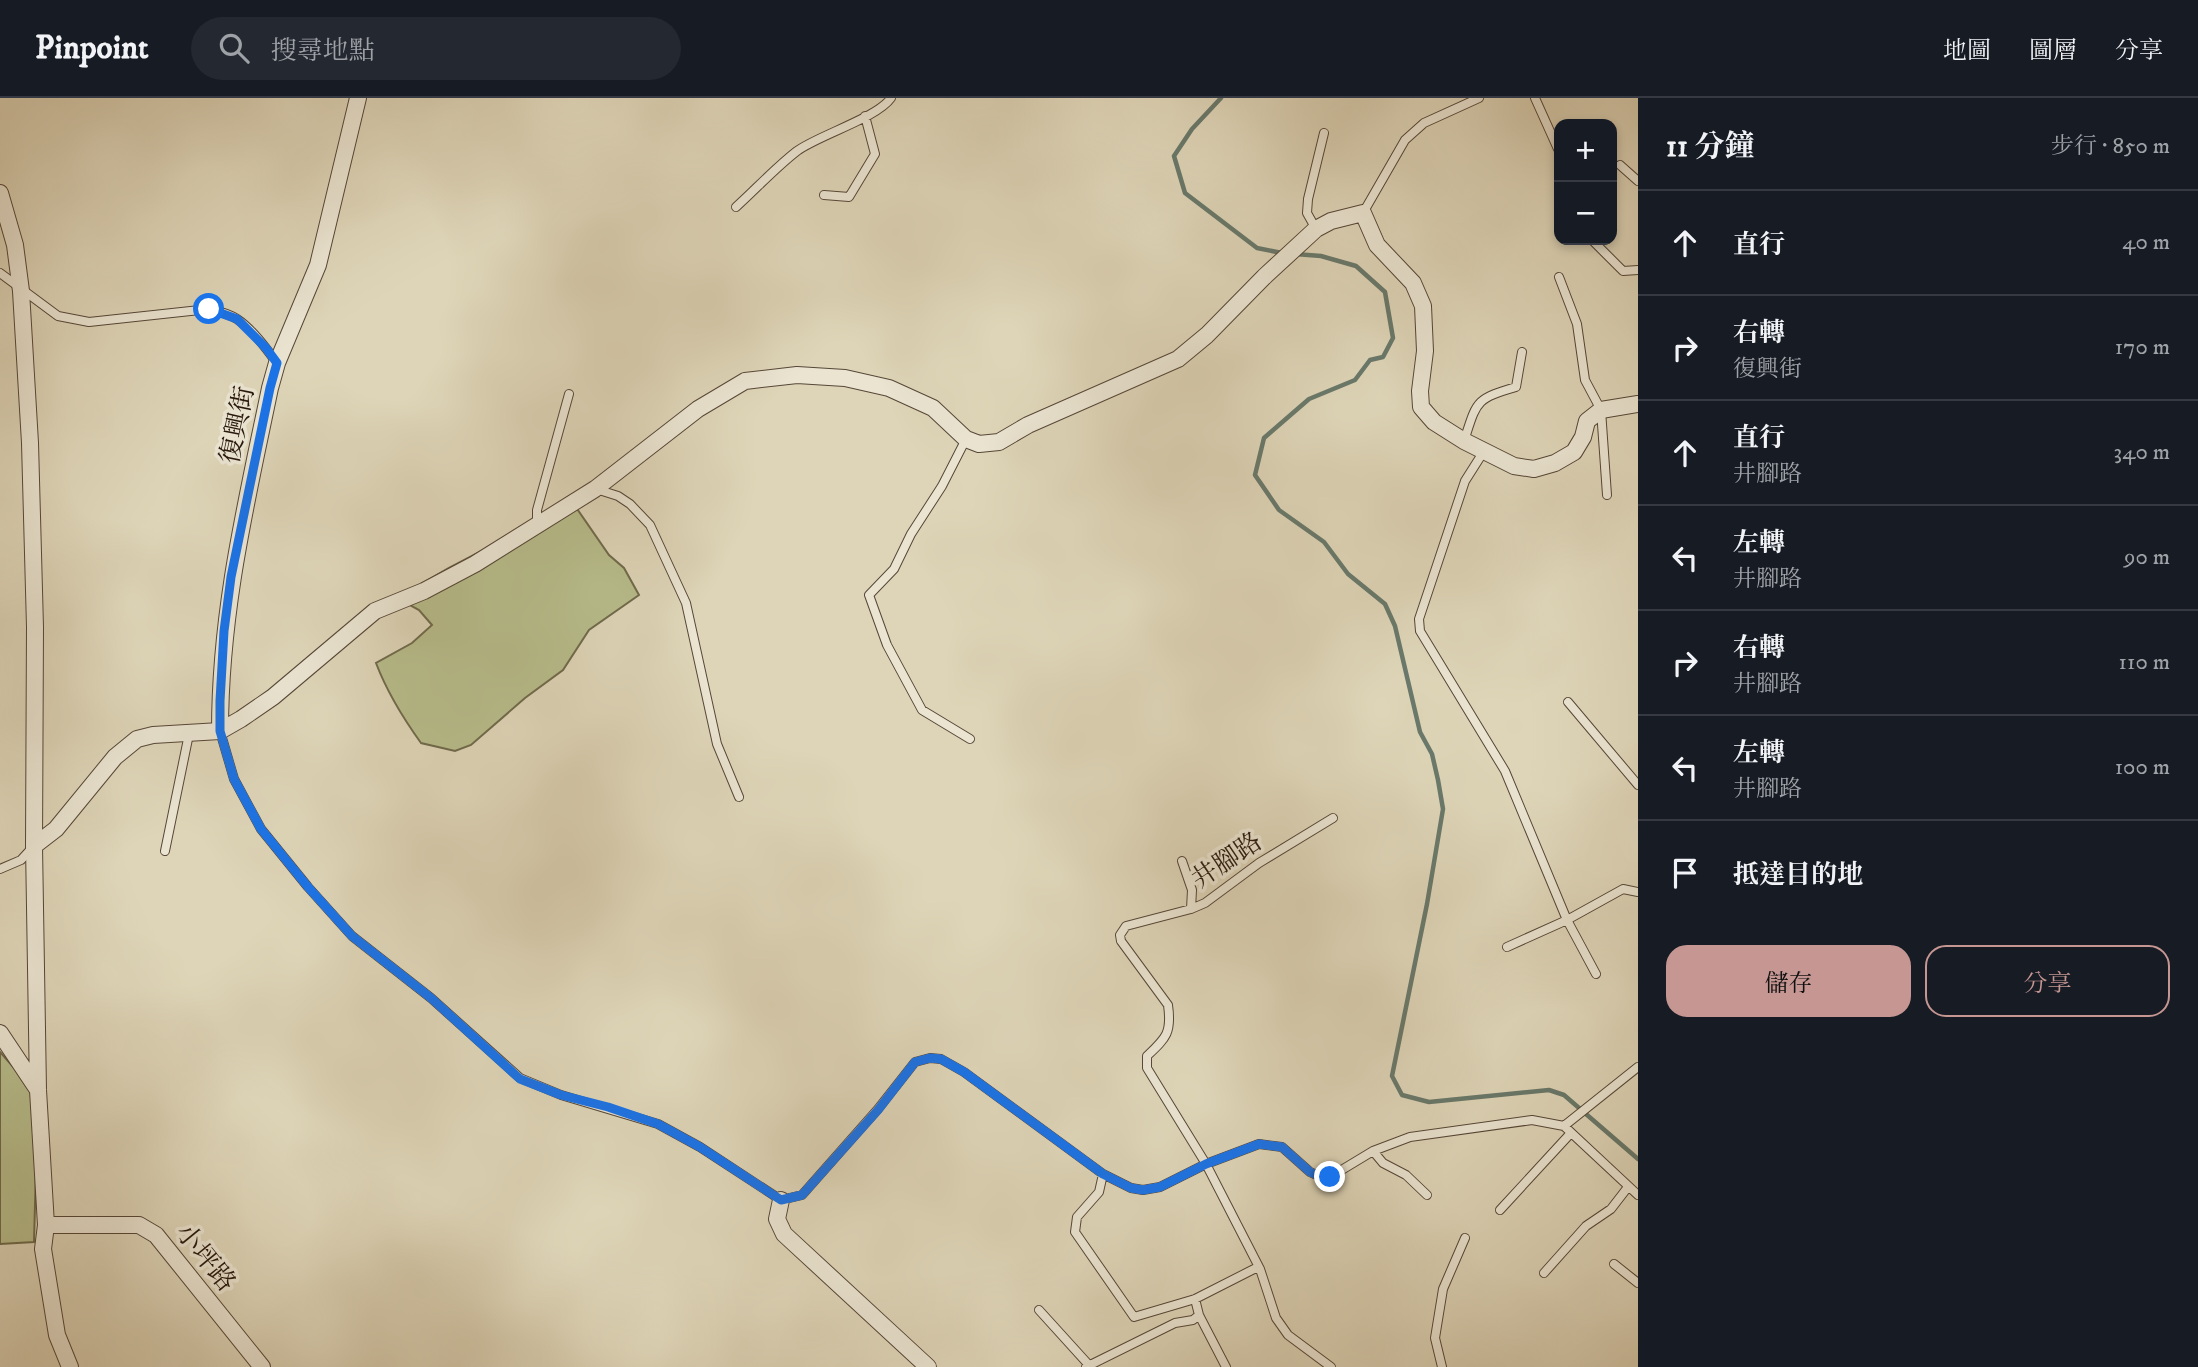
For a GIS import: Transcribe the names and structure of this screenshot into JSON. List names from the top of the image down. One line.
{"streets":{"street":["復興街","小坪路"],"lane":["井腳路"]},"page":{"header":"Pinpoint","search":"搜尋地點","nav":["地圖","圖層","分享"],"heading":["11 分鐘","步行 · 850 m"],"map_buttons":["+","−"],"list":[["直行","40 m"],["右轉","復興街","170 m"],["直行","井腳路","340 m"],["左轉","井腳路","90 m"],["右轉","井腳路","110 m"],["左轉","井腳路","100 m"],"抵達目的地"],"buttons":["儲存","分享"]}}
